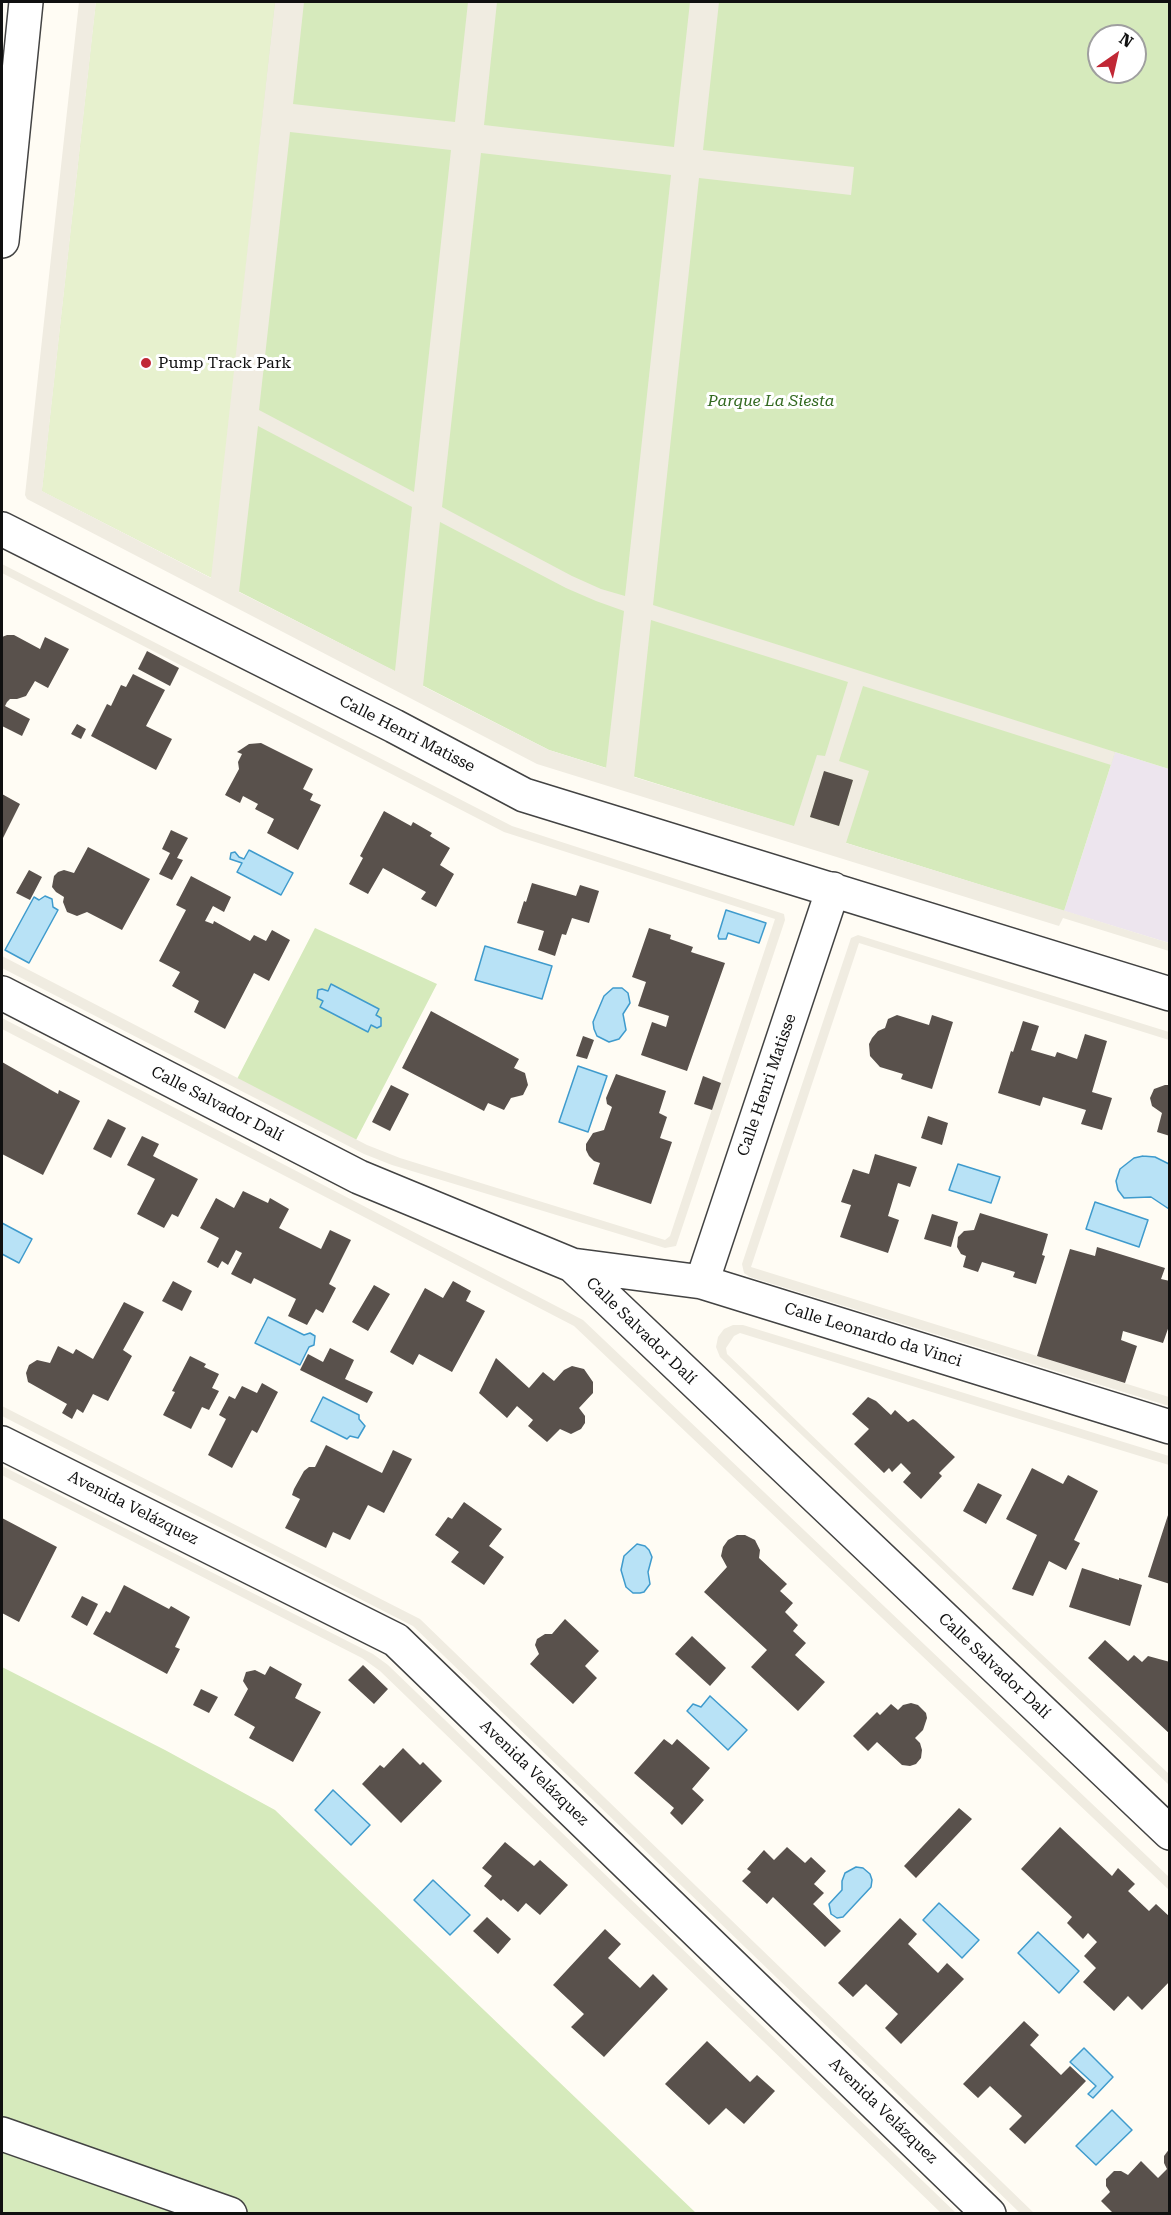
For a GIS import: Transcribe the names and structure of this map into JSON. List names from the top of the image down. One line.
{"streets":{"street":["Calle Henri Matisse","Calle Salvador Dalí","Calle Leonardo da Vinci","Avenida Velázquez"]},"crossings":[["Calle Henri Matisse","Calle Leonardo da Vinci"],["Calle Salvador Dalí","Calle Leonardo da Vinci"]],"parks":["Parque La Siesta"],"places":["Pump Track Park"],"north":"top right"}
